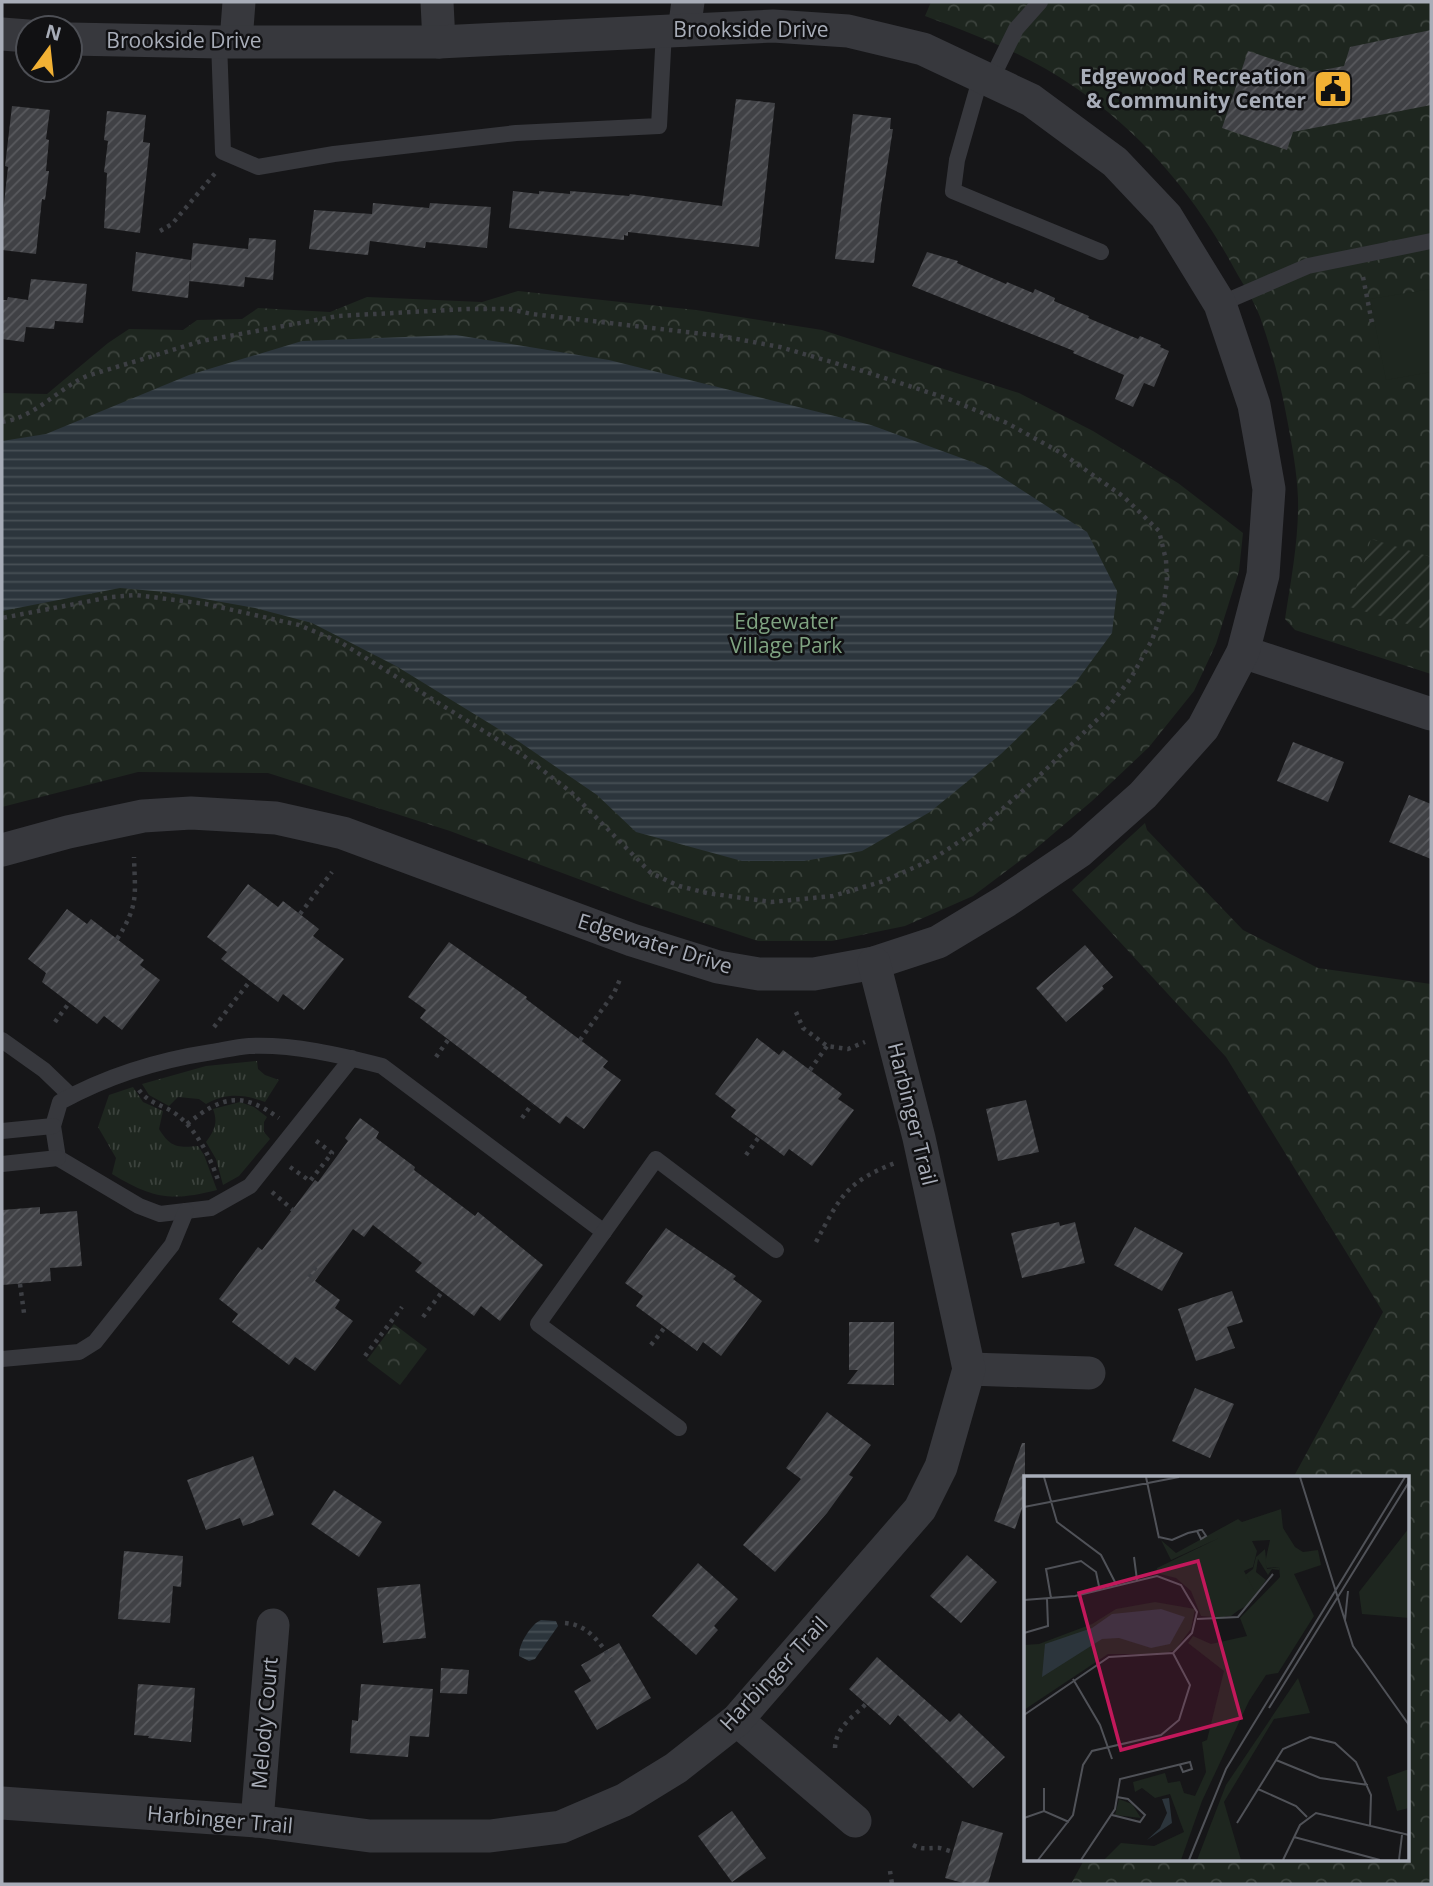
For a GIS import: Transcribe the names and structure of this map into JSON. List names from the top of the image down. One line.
{"streets":{"street":["Brookside Drive","Edgewater Drive","Harbinger Trail","Melody Court"]},"crossings":[["Brookside Drive","Edgewater Drive"],["Edgewater Drive","Harbinger Trail"],["Harbinger Trail","Melody Court"]],"parks":["Edgewater Village Park"],"places":{"public building":["Edgewood Recreation & Community Center"]},"north":"top"}
